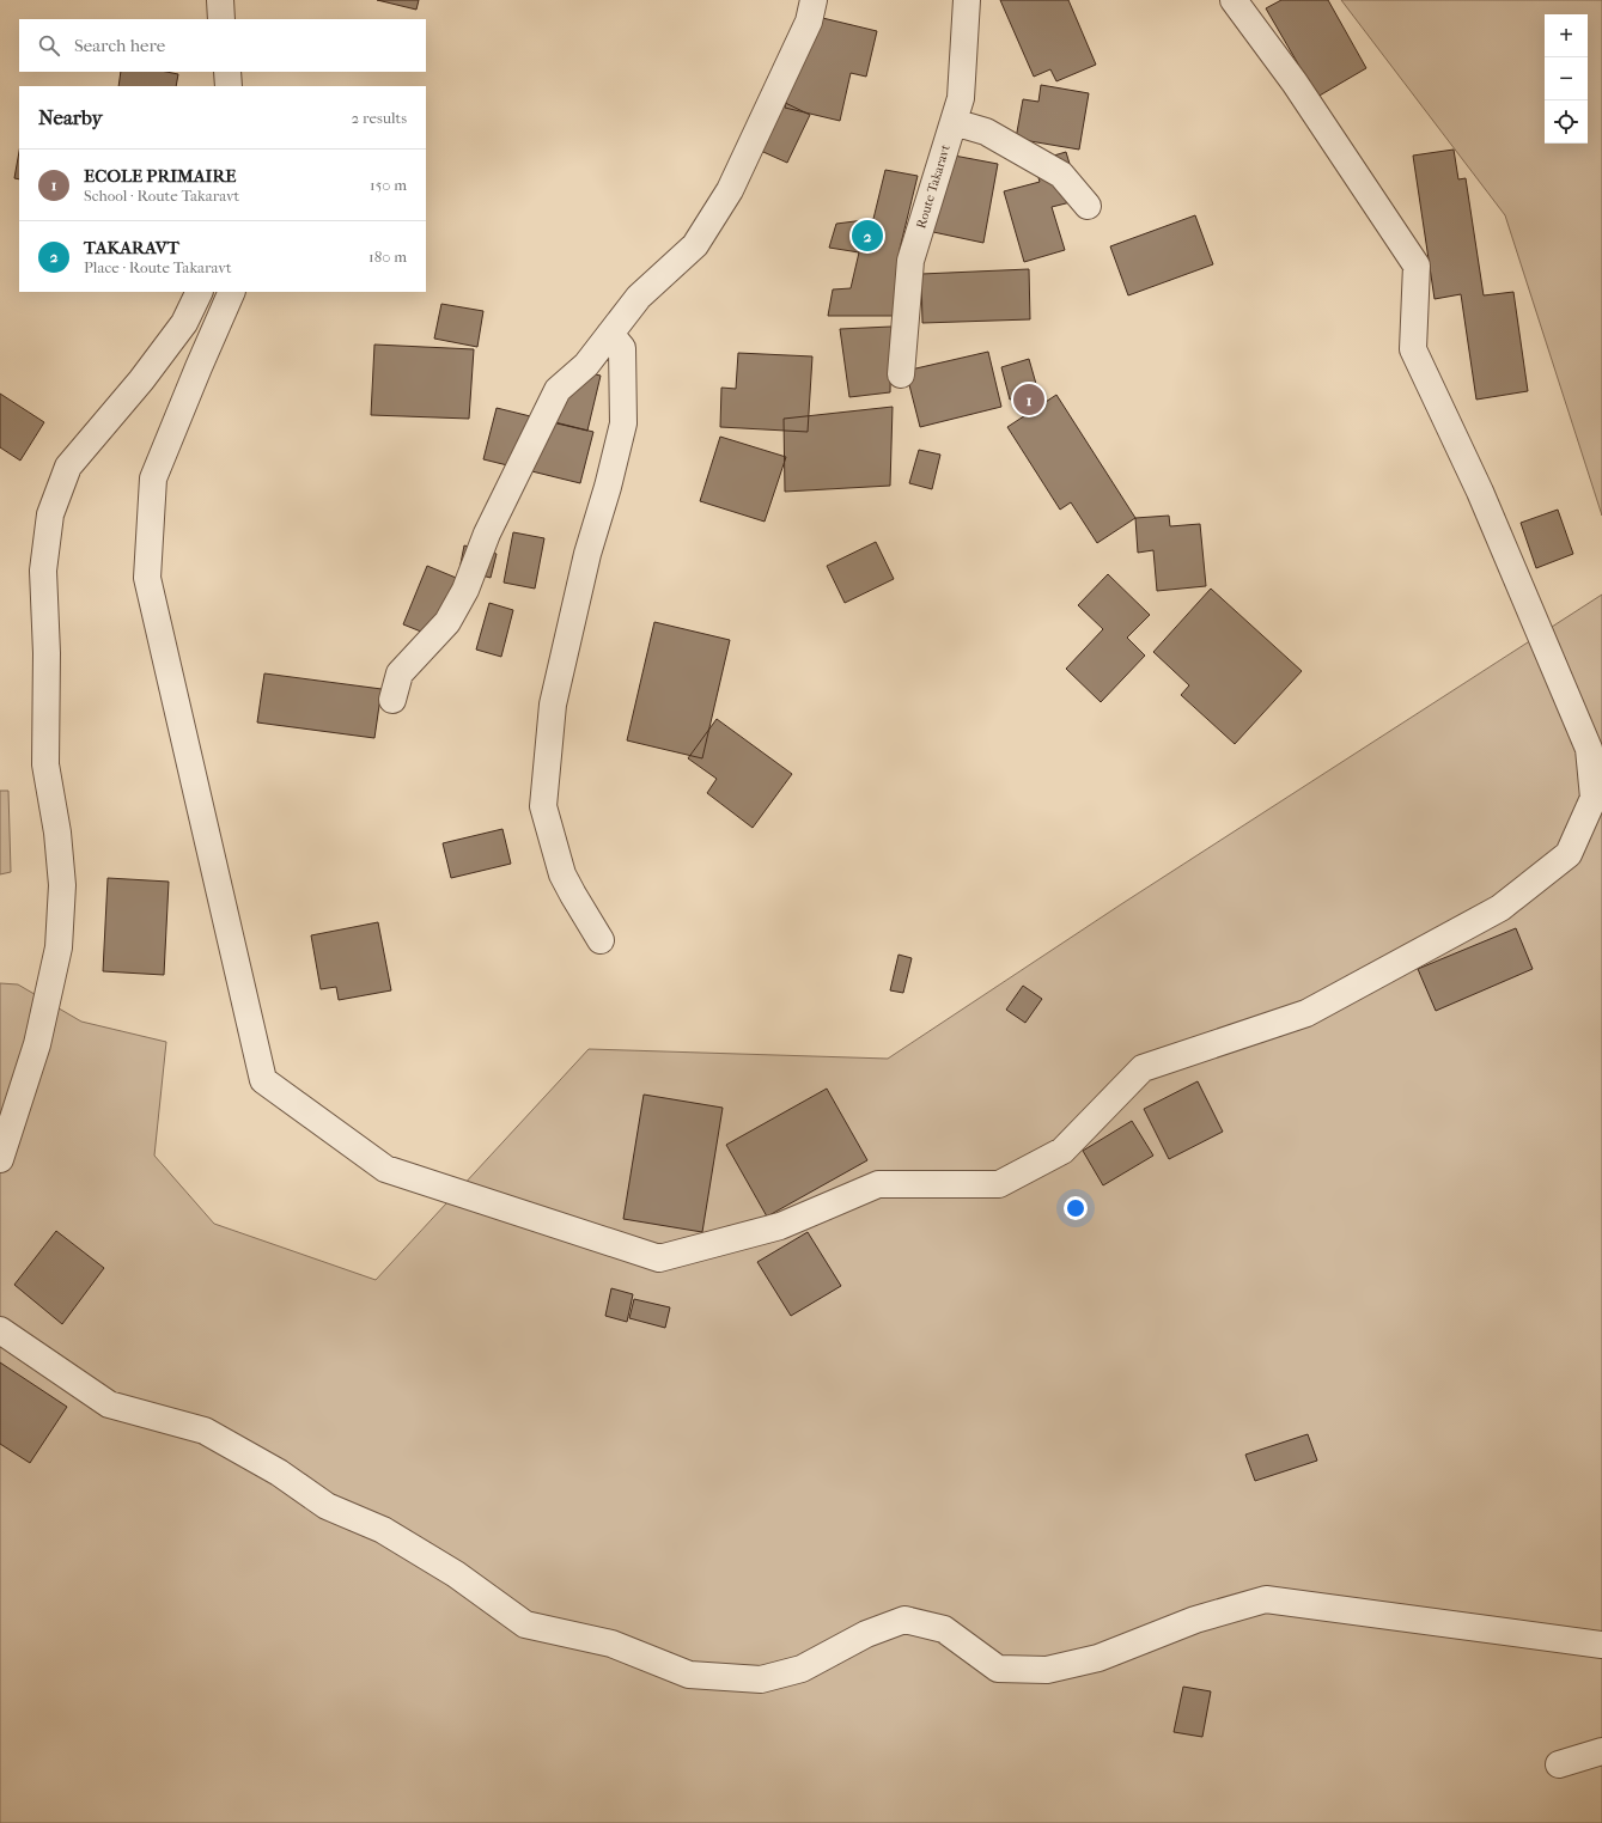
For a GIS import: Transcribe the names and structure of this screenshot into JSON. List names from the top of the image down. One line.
{"streets":{"street":["Route Takaravt"]},"page":{"map_buttons":["+","−"],"search":"Search here","heading":["Nearby","2 results"],"list":[{"mark":"1","name":"ECOLE PRIMAIRE","note":"School · Route Takaravt","value":"150 m"},{"mark":"2","name":"TAKARAVT","note":"Place · Route Takaravt","value":"180 m"}],"pins":["2","1"]}}
